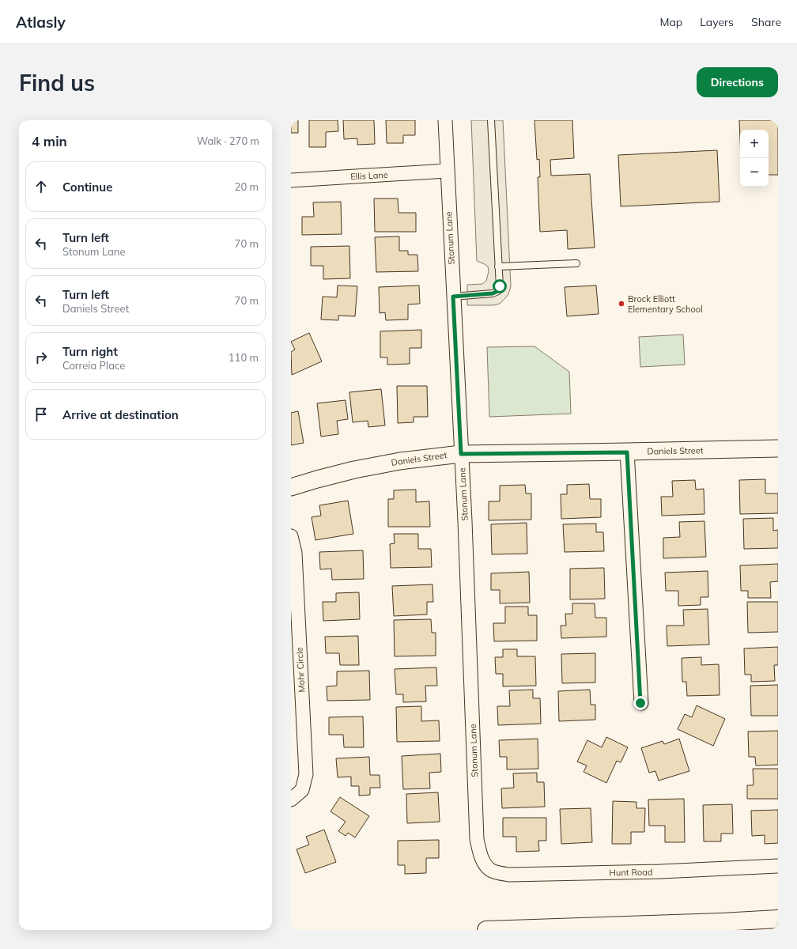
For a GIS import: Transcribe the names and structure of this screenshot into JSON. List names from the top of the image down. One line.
{"streets":{"street":["Ellis Lane","Stonum Lane","Daniels Street","Mohr Circle","Hunt Road"]},"crossings":[["Ellis Lane","Stonum Lane"],["Stonum Lane","Daniels Street"],["Stonum Lane","Hunt Road"]],"places":["Brock Elliott Elementary School"],"page":{"header":"Atlasly","nav":["Map","Layers","Share"],"buttons":"Directions","title":"Find us","heading":["4 min","Walk · 270 m"],"map_buttons":["+","−"],"list":[["Continue","20 m"],["Turn left","Stonum Lane","70 m"],["Turn left","Daniels Street","70 m"],["Turn right","Correia Place","110 m"],"Arrive at destination"]}}
